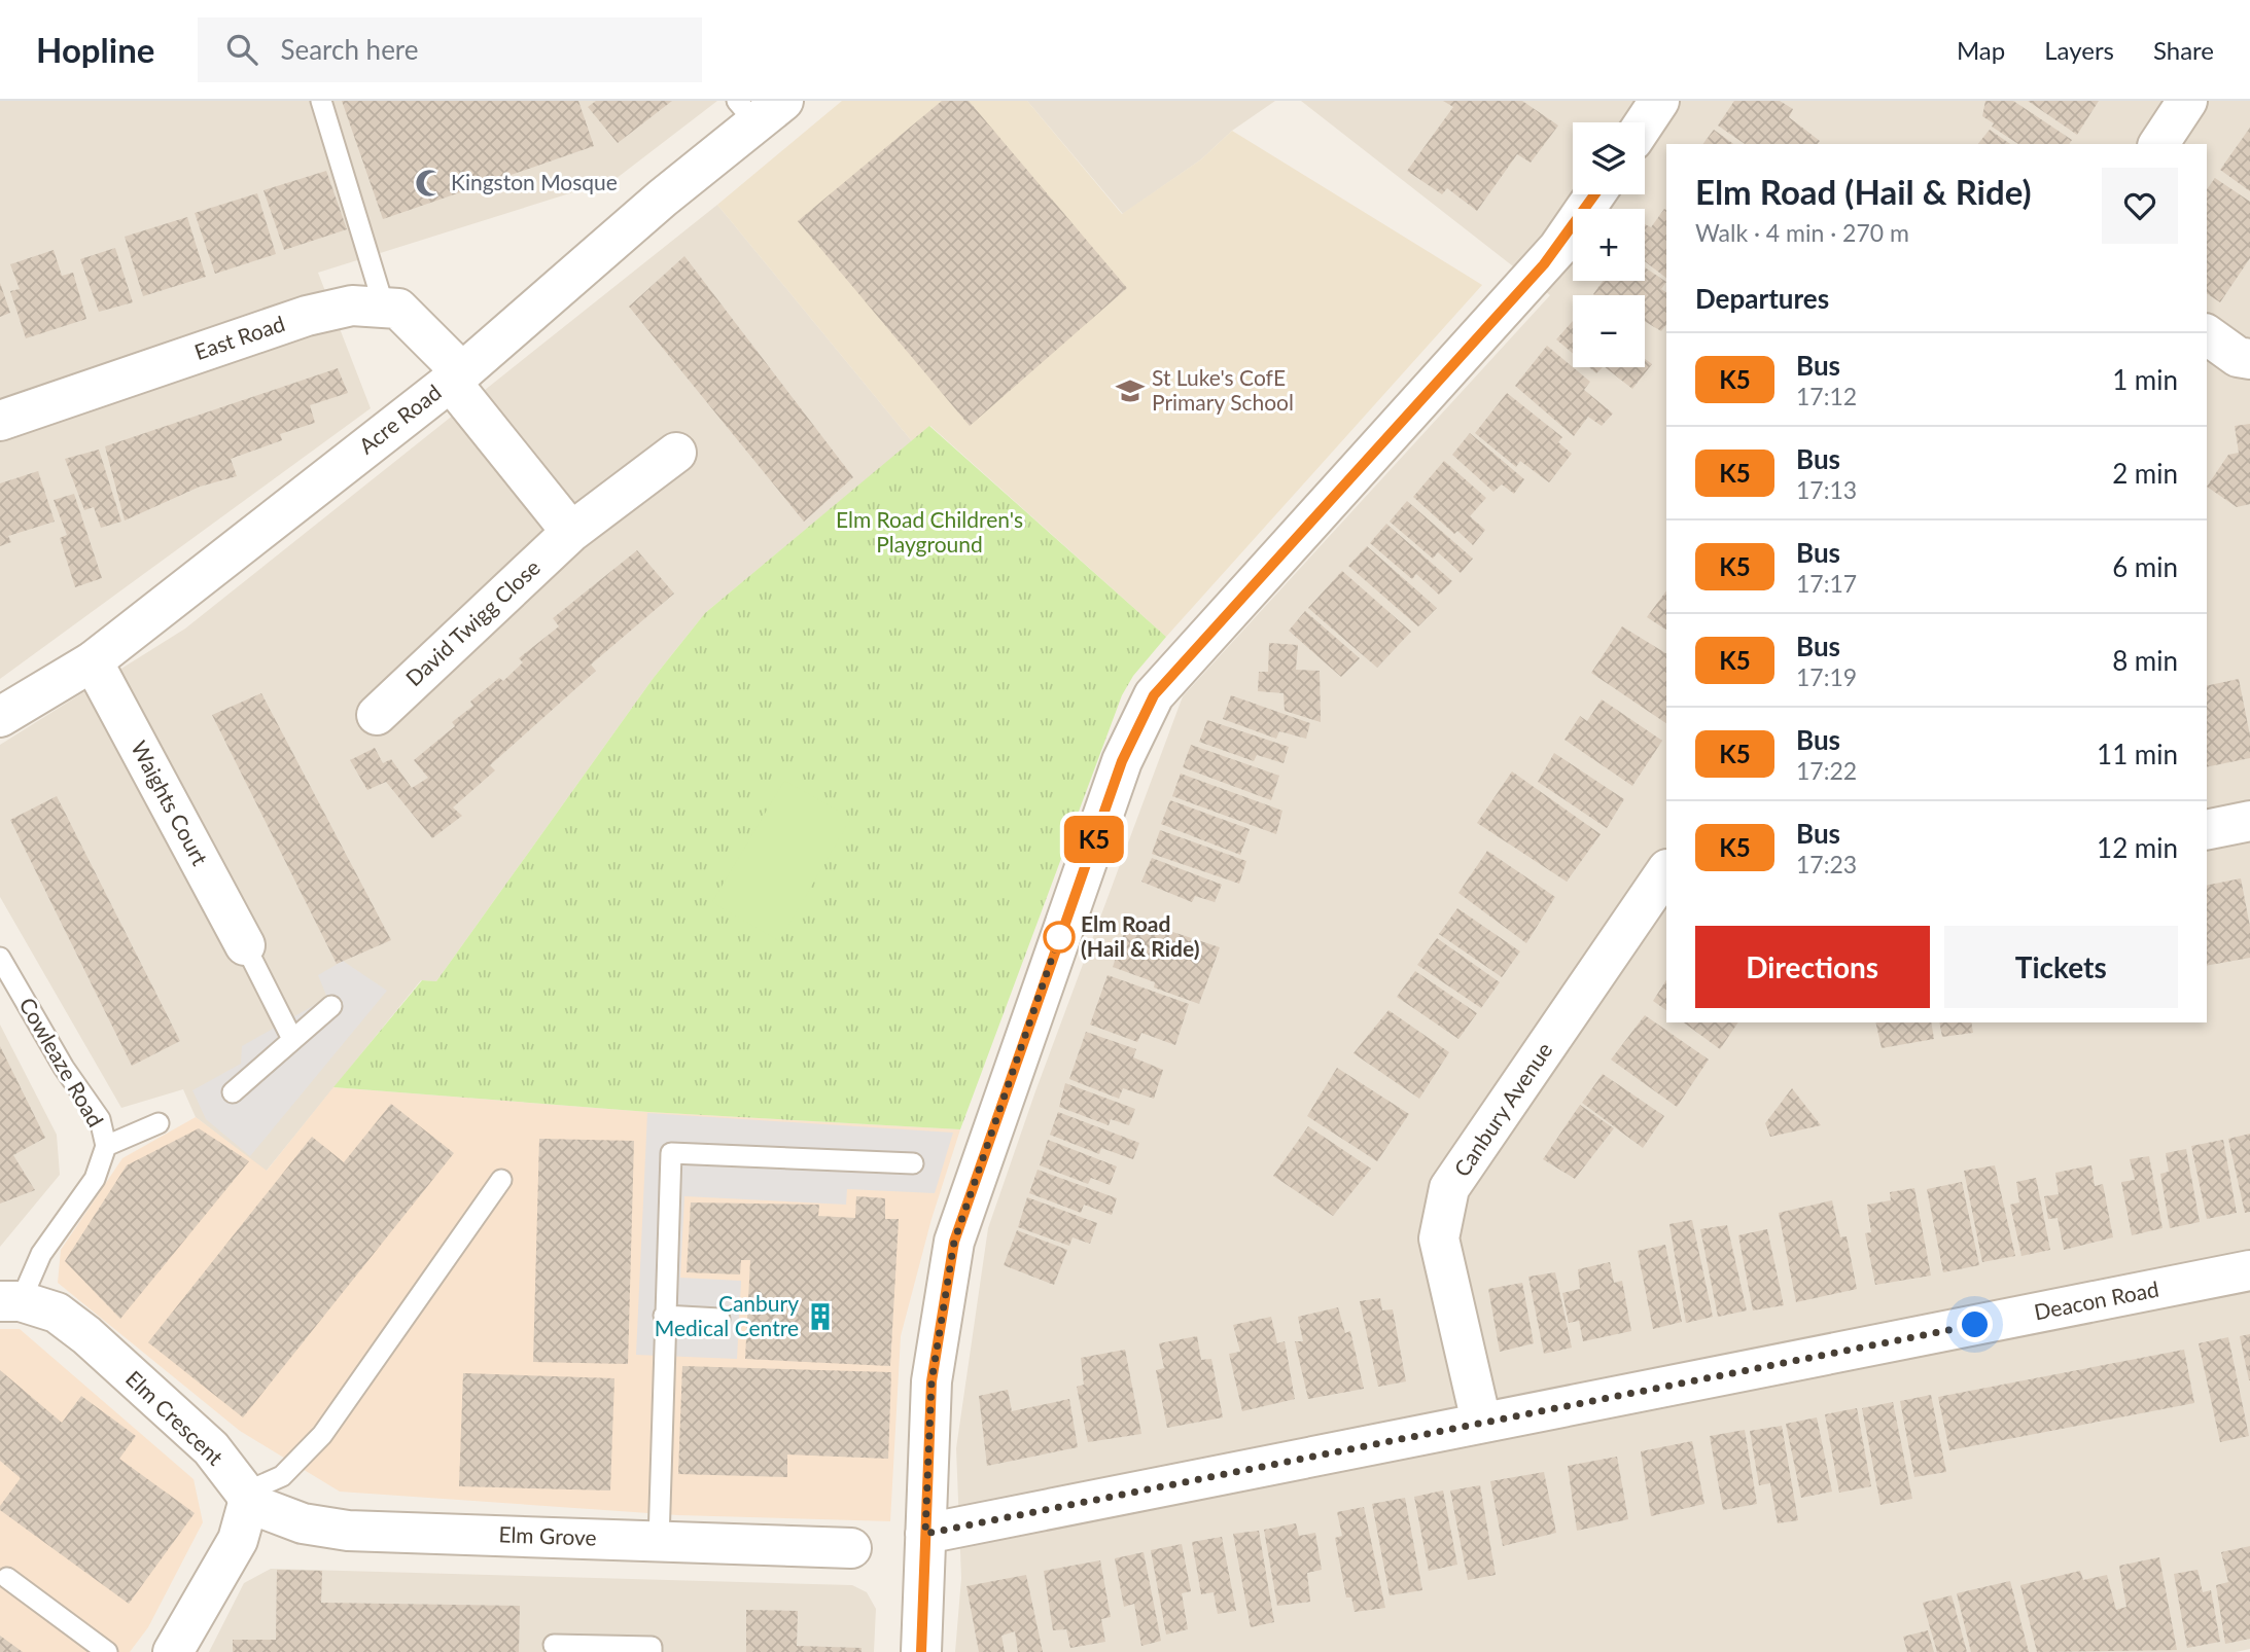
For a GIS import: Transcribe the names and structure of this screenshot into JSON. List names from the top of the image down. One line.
{"streets":{"street":["East Road","Acre Road","David Twigg Close","Waights Court","Canbury Avenue","Deacon Road","Elm Crescent","Elm Grove"],"lane":["Cowleaze Road"]},"crossings":[["Acre Road","Waights Court"],["Cowleaze Road","Elm Crescent"],["Canbury Avenue","Deacon Road"],["Elm Crescent","Elm Grove"]],"parks":["Elm Road Children's Playground"],"places":{"mosque":["Kingston Mosque"],"school or university":["St Luke's CofE Primary School"],"other":["Elm Road (Hail & Ride)"],"building":["Canbury Medical Centre"]},"lines":["bus line K5"],"page":{"header":"Hopline","search":"Search here","nav":["Map","Layers","Share"],"on_map":"K5","map_buttons":["+","−"],"heading":[["Elm Road (Hail & Ride)","Walk · 4 min · 270 m"],"Departures"],"list":[{"mark":"K5","name":"Bus","note":"17:12","value":"1 min"},{"mark":"K5","name":"Bus","note":"17:13","value":"2 min"},{"mark":"K5","name":"Bus","note":"17:17","value":"6 min"},{"mark":"K5","name":"Bus","note":"17:19","value":"8 min"},{"mark":"K5","name":"Bus","note":"17:22","value":"11 min"},{"mark":"K5","name":"Bus","note":"17:23","value":"12 min"}],"buttons":["Directions","Tickets"]}}
